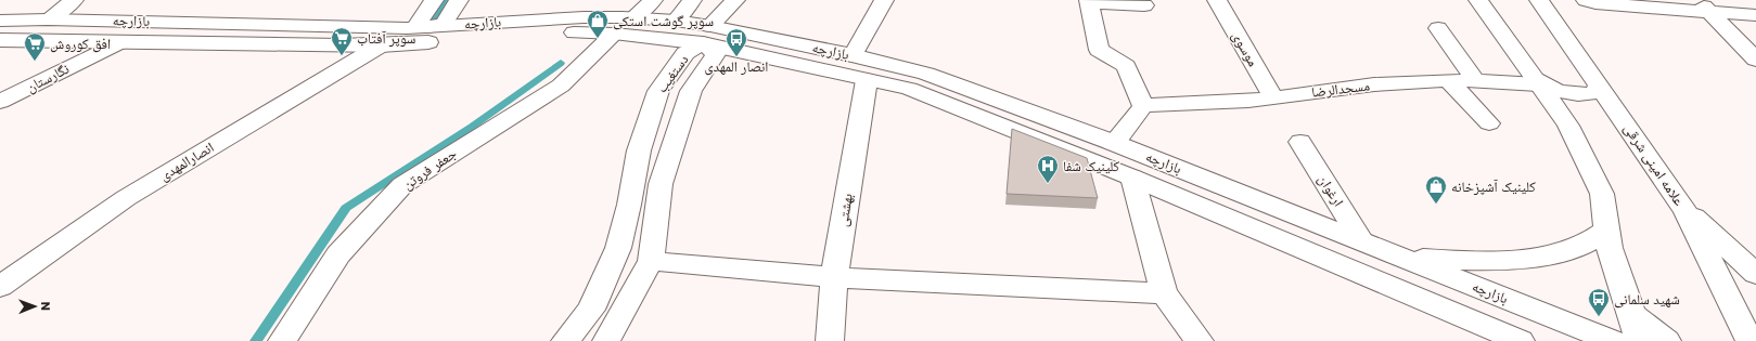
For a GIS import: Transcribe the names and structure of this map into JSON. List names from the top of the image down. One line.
{"streets":{"street":["بازارچه","موسوی","دستغیب","نگارستان","مسجدالرضا","انصارالمهدی","علامه امینی شرقی","جعفر فروتن","ارغوان","بهشتی"]},"crossings":[["بازارچه","دستغیب"],["بازارچه","نگارستان"],["بازارچه","انصارالمهدی"],["بازارچه","جعفر فروتن"],["بازارچه","ارغوان"],["بازارچه","بهشتی"],["موسوی","مسجدالرضا"]],"places":{"shop":["سوپر گوشت استکی","کلینیک آشپزخانه"],"supermarket":["سوپر آفتاب","افق کوروش"],"bus stop":["انصار المهدی","شهید سلمانی"],"hospital":["کلینیک شفا"]},"north":"right"}
